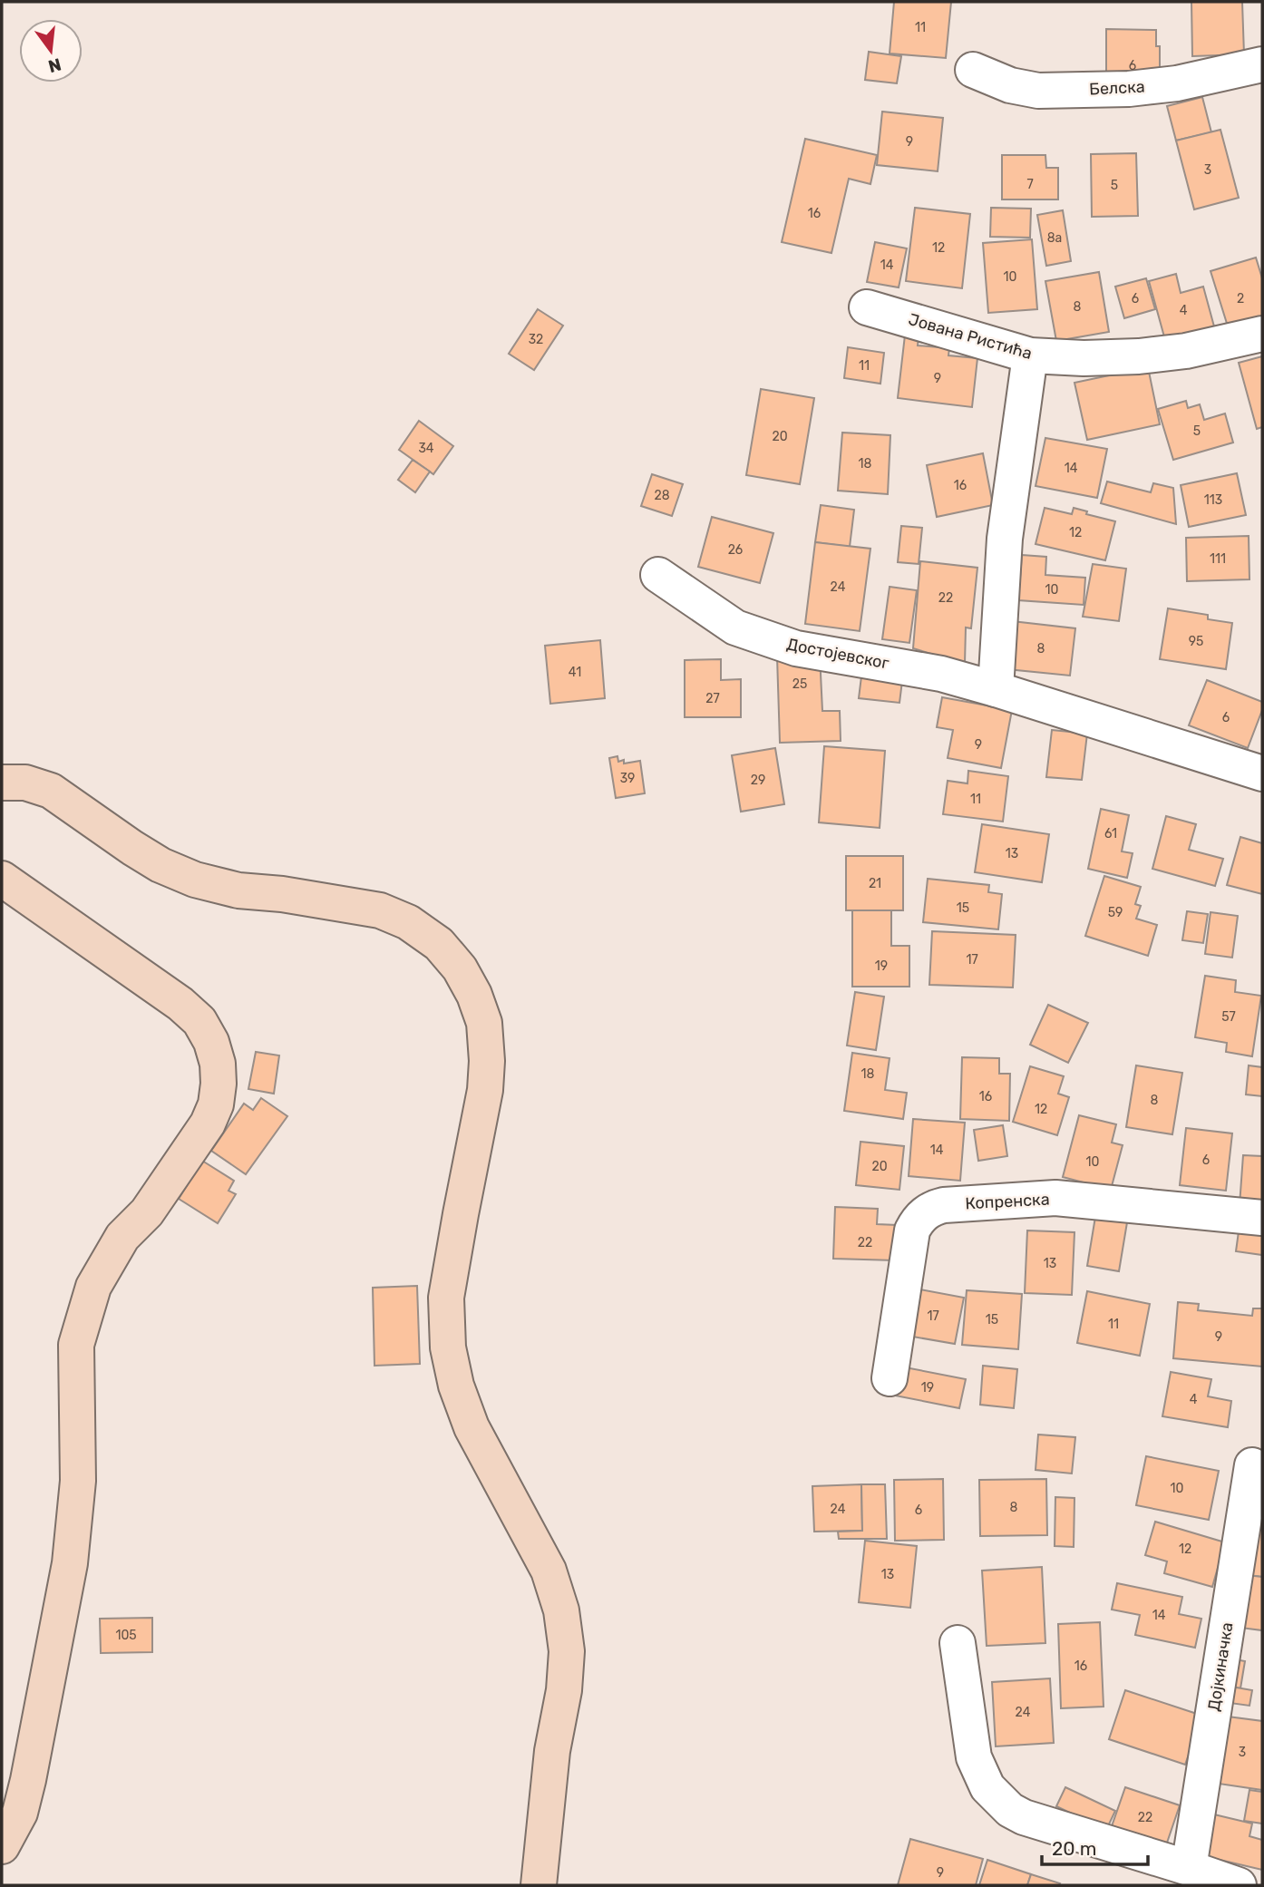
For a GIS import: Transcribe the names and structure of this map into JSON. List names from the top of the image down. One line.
{"streets":{"street":["Белска","Јована Ристића","Достојевског","Копренска","Дојкиначка"]},"house_numbers":["11","6","9","3","7","5","16","8a","12","14","10","6","2","8","4","32","11","9","5","20","34","18","14","16","28","113","12","26","111","24","10","22","95","8","41","25","27","6","9","39","29","11","61","13","21","15","59","17","19","57","18","16","8","12","14","6","10","20","22","13","17","15","11","9","19","4","10","8","24","6","12","13","14","105","16","24","3","22","9"],"scale_bar":"20 m","north":"bottom"}
